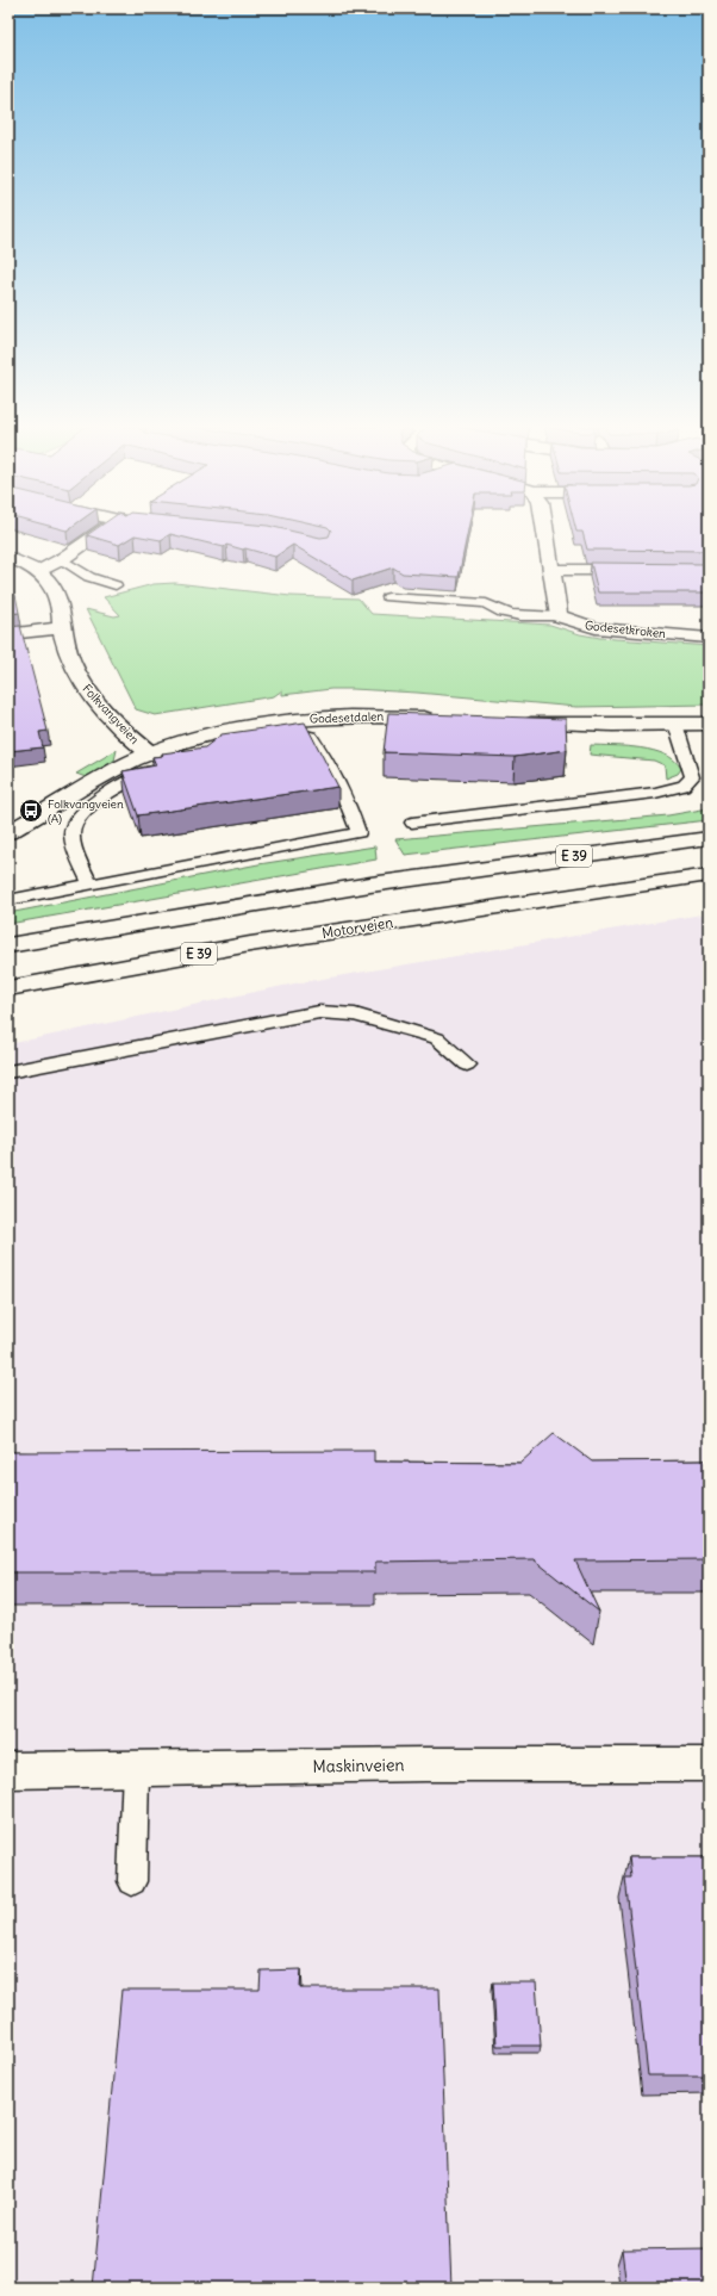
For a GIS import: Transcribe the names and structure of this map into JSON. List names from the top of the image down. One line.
{"streets":{"main road":["Godesetkroken","Folkvangveien","Godesetdalen","E 39","Motorveien","Maskinveien"]},"crossings":[["Folkvangveien","Godesetdalen"]],"places":{"bus stop":["Folkvangveien (A)"]}}
